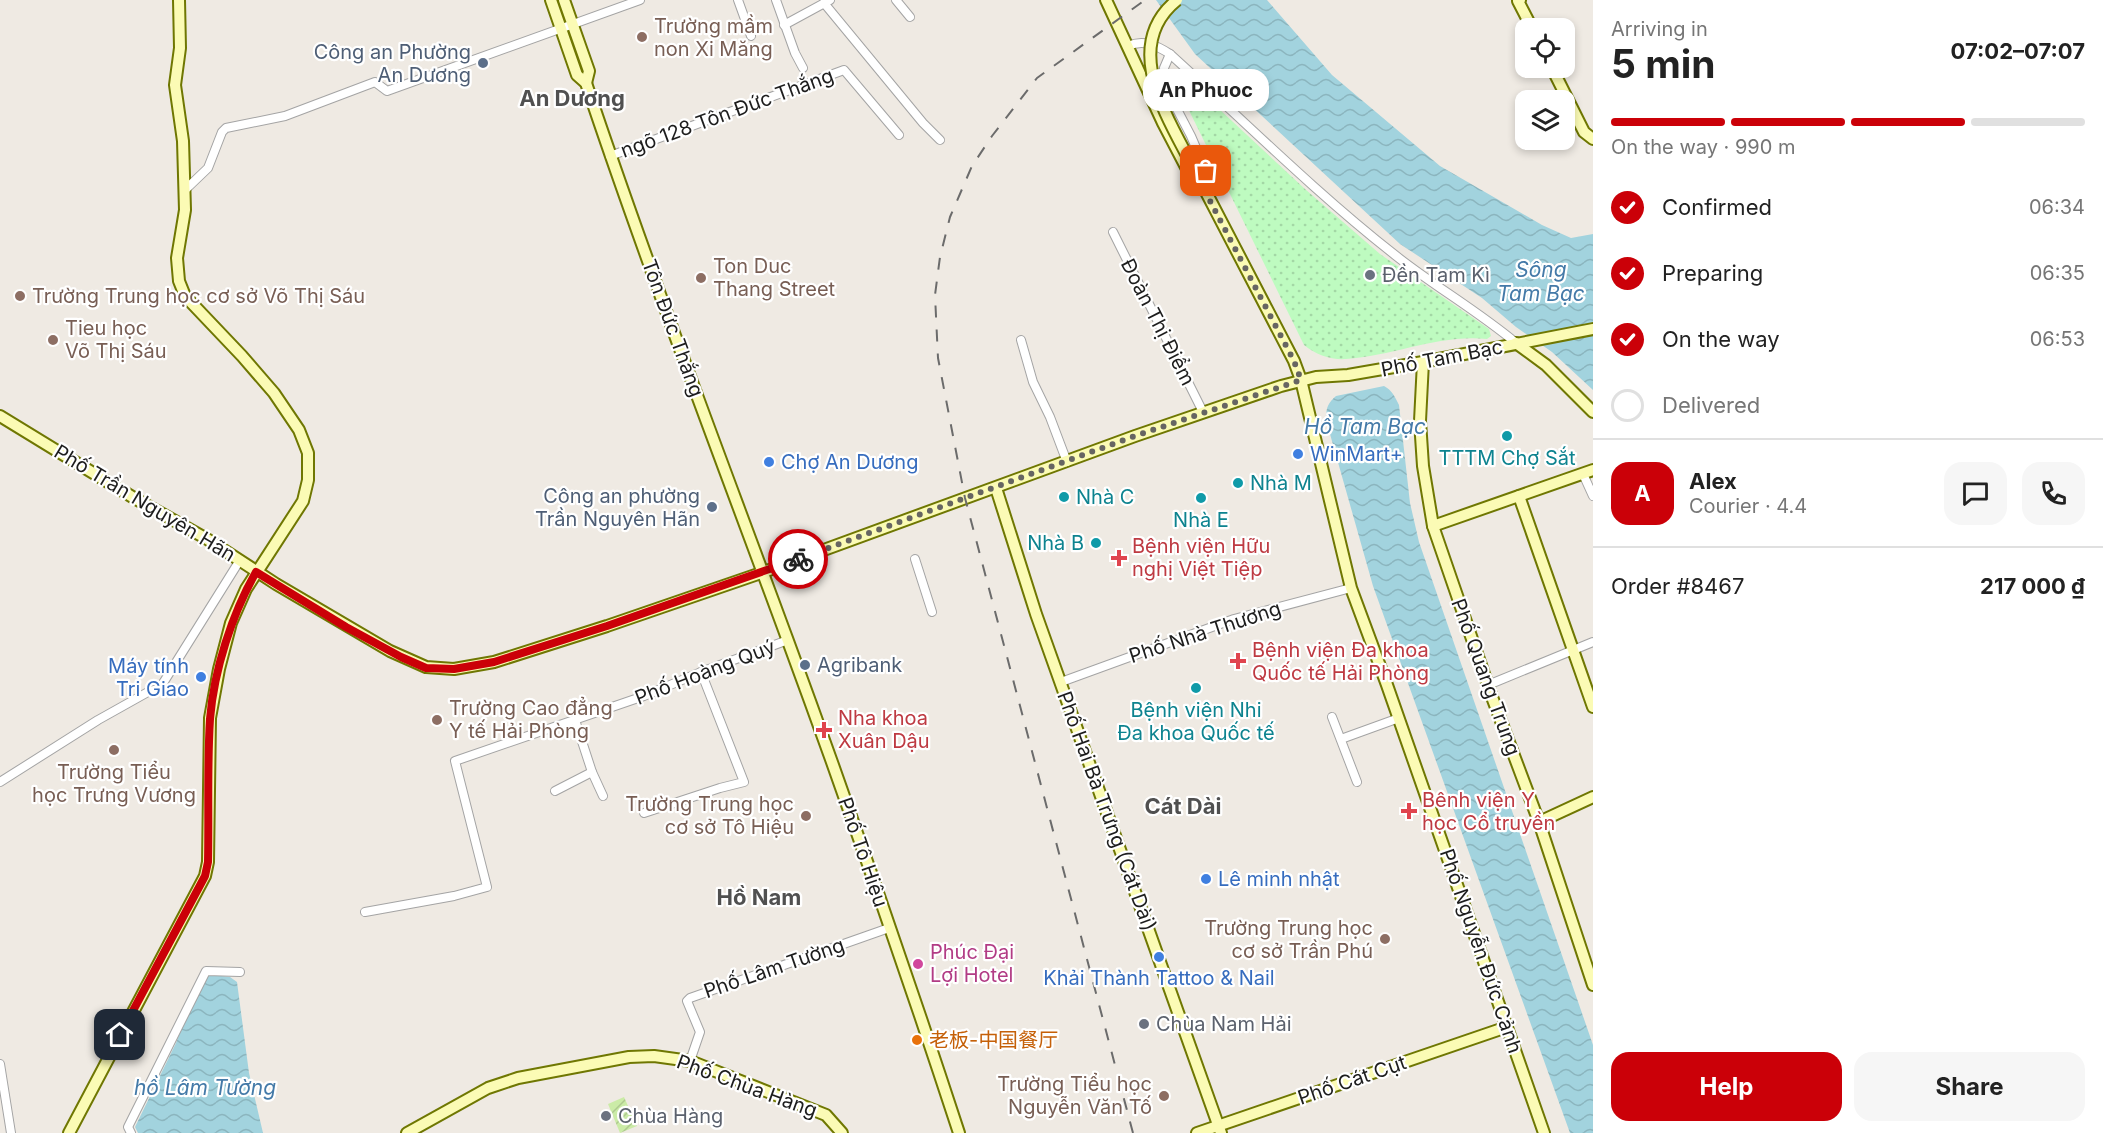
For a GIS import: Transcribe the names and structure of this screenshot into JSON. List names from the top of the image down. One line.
{"streets":{"main road":["Tôn Đức Thắng","Phố Tam Bạc","Phố Trần Nguyên Hãn","Phố Quang Trung","Phố Hai Bà Trưng (Cát Dài)","Phố Tô Hiệu","Phố Nguyễn Đức Cảnh","Phố Cát Cụt","Phố Chùa Hàng"],"street":["ngõ 128 Tôn Đức Thắng","Đoàn Thị Điểm","Phố Nhà Thương","Phố Hoàng Quý","Phố Lâm Tường"]},"crossings":[["ngõ 128 Tôn Đức Thắng","Tôn Đức Thắng"],["Đoàn Thị Điểm","Phố Trần Nguyên Hãn"],["Tôn Đức Thắng","Phố Trần Nguyên Hãn"],["Tôn Đức Thắng","Phố Tô Hiệu"],["Phố Tam Bạc","Phố Trần Nguyên Hãn"],["Phố Tam Bạc","Phố Quang Trung"],["Phố Tam Bạc","Phố Nguyễn Đức Cảnh"],["Phố Trần Nguyên Hãn","Phố Hai Bà Trưng (Cát Dài)"],["Phố Trần Nguyên Hãn","Phố Tô Hiệu"],["Phố Trần Nguyên Hãn","Phố Nguyễn Đức Cảnh"],["Phố Nhà Thương","Phố Hai Bà Trưng (Cát Dài)"],["Phố Nhà Thương","Phố Nguyễn Đức Cảnh"],["Phố Hoàng Quý","Phố Tô Hiệu"],["Phố Hai Bà Trưng (Cát Dài)","Phố Cát Cụt"],["Phố Tô Hiệu","Phố Lâm Tường"],["Phố Nguyễn Đức Cảnh","Phố Cát Cụt"],["Phố Lâm Tường","Phố Chùa Hàng"]],"districts":["An Dương","Cát Dài","Hồ Nam"],"water":["Sông Tam Bạc","Hồ Tam Bạc","hồ Lâm Tường"],"places":{"other":["Trường mầm non Xi Măng","Công an Phường An Dương","An Phuoc","Đền Tam Kì","Ton Duc Thang Street","Trường Trung học cơ sở Võ Thị Sáu","Tieu học Võ Thị Sáu","TTTM Chợ Sắt","WinMart+","Chợ An Dương","Nhà M","Nhà C","Nhà E","Công an phường Trần Nguyên Hãn","Nhà B","Agribank","Máy tính Tri Giao","Bệnh viện Nhi Đa khoa Quốc tế","Trường Cao đẳng Y tế Hải Phòng","Trường Tiểu học Trưng Vương","Trường Trung học cơ sở Tô Hiệu","Lê minh nhật","Trường Trung học cơ sở Trần Phú","Khải Thành Tattoo & Nail","Phúc Đại Lợi Hotel","Chùa Nam Hải","老板-中国餐厅","Trường Tiểu học Nguyễn Văn Tố","Chùa Hàng"],"health":["Bệnh viện Hữu nghị Việt Tiệp","Bệnh viện Đa khoa Quốc tế Hải Phòng","Nha khoa Xuân Dậu","Bênh viện Y học Cổ truyền"]},"page":{"heading":["5 min","Arriving in","07:02–07:07"],"panel":["Alex","Courier · 4.4","Order #8467","217 000 ₫"],"bubble":"An Phuoc","bar":"On the way · 990 m","list":[["Confirmed","06:34"],["Preparing","06:35"],["On the way","06:53"],"Delivered"],"round":"A","buttons":["Help","Share"]}}
